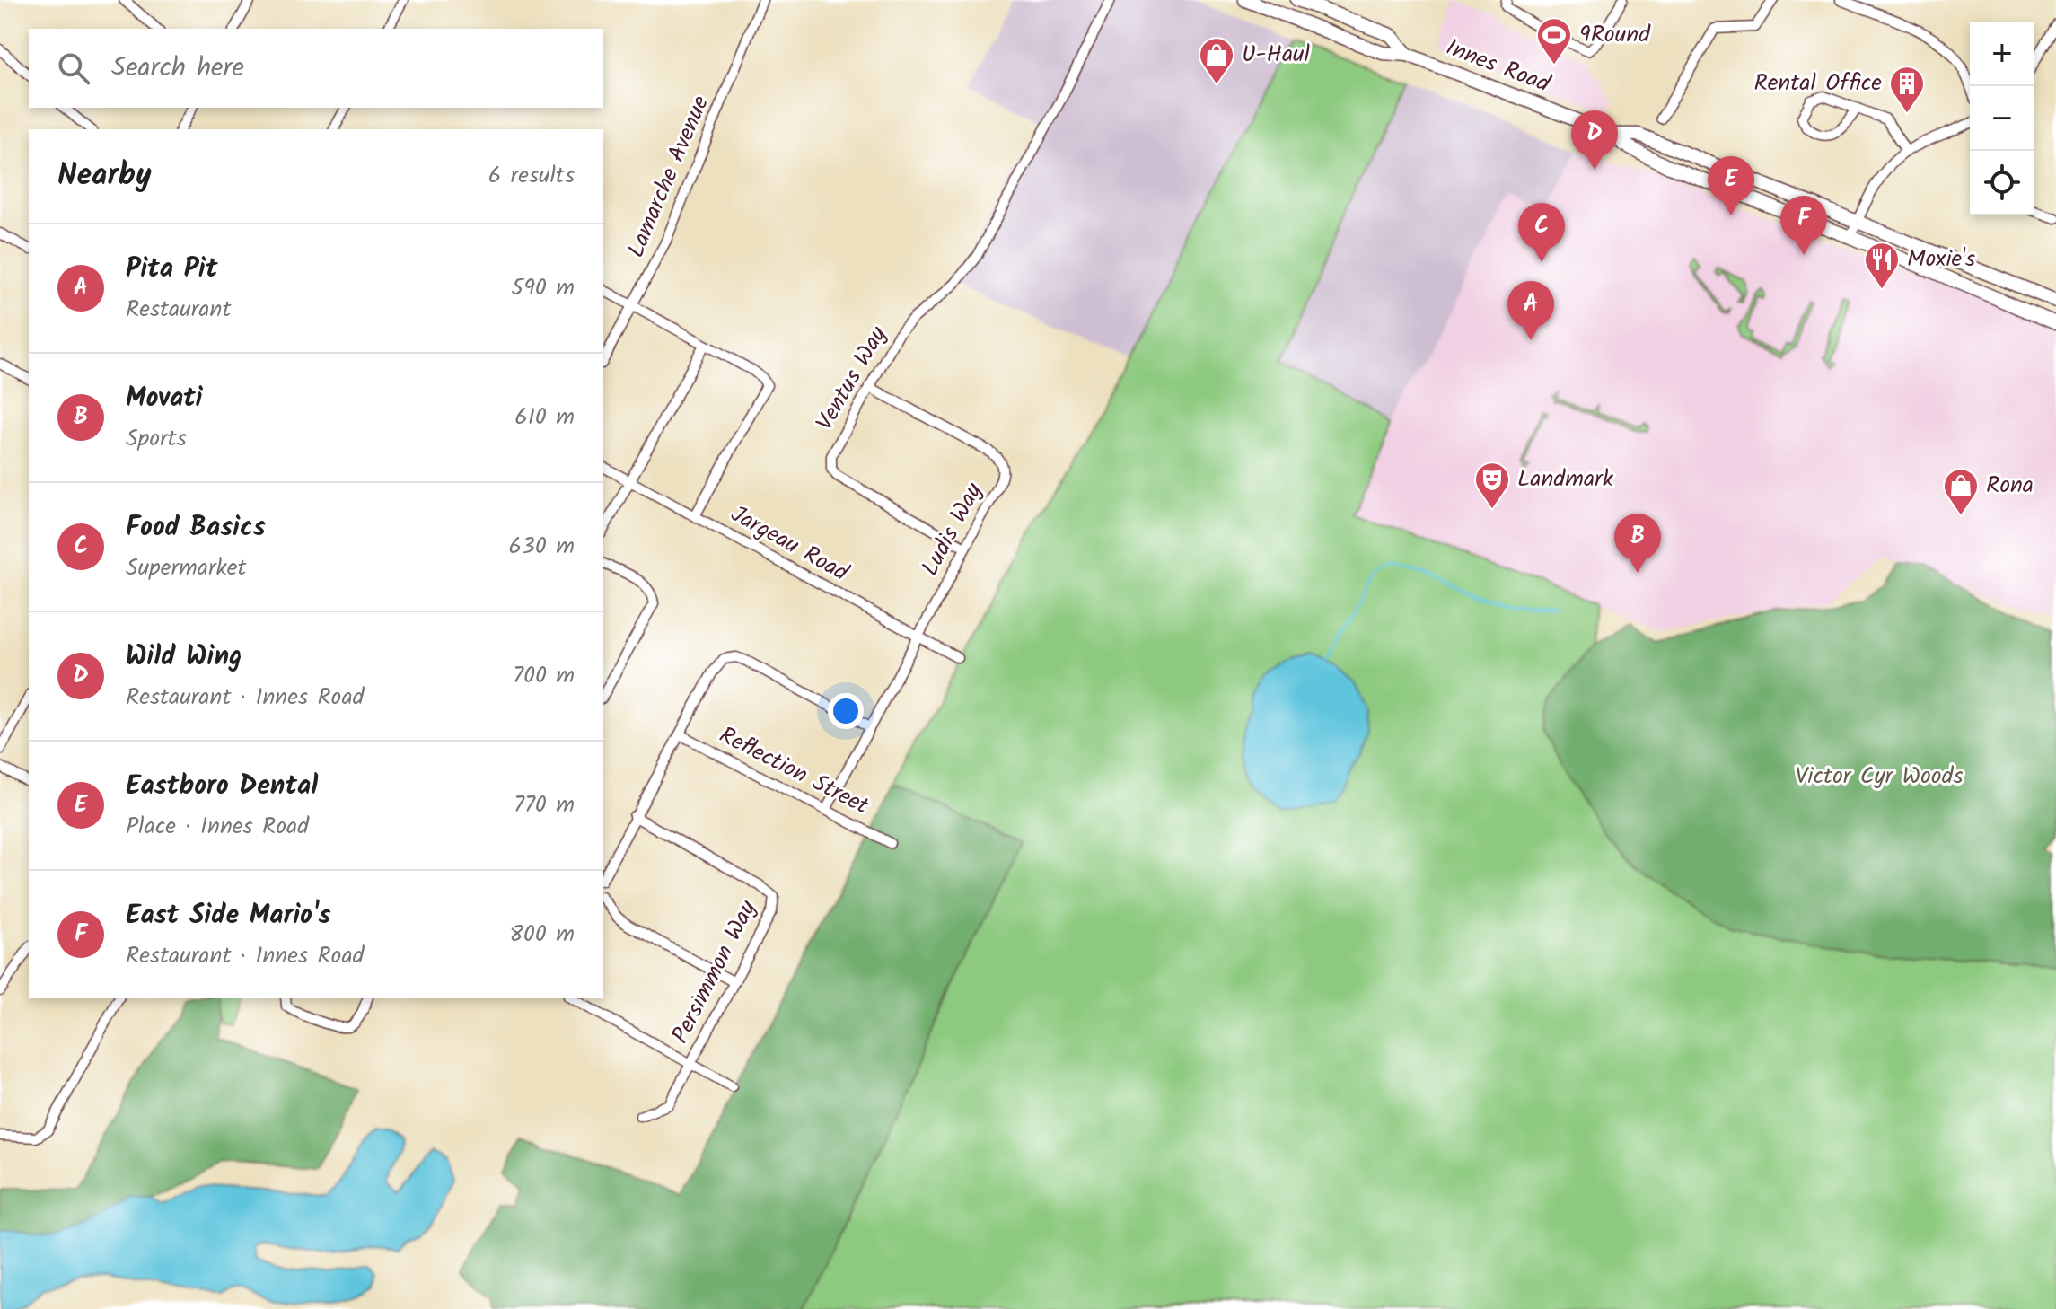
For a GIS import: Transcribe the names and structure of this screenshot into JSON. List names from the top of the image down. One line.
{"streets":{"main road":["Innes Road"],"street":["Lamarche Avenue","Ventus Way","Ludis Way","Jargeau Road","Reflection Street","Persimmon Way"]},"crossings":[["Ventus Way","Ludis Way"],["Ludis Way","Jargeau Road"],["Ludis Way","Reflection Street"]],"parks":["Victor Cyr Woods"],"places":{"sports":["9Round"],"shop":["U-Haul","Rona"],"building":["Rental Office"],"restaurant":["Moxie's"],"theatre":["Landmark"]},"page":{"map_buttons":["+","−"],"search":"Search here","pins":["D","E","F","C","A","B"],"heading":["Nearby","6 results"],"list":[{"mark":"A","name":"Pita Pit","note":"Restaurant","value":"590 m"},{"mark":"B","name":"Movati","note":"Sports","value":"610 m"},{"mark":"C","name":"Food Basics","note":"Supermarket","value":"630 m"},{"mark":"D","name":"Wild Wing","note":"Restaurant · Innes Road","value":"700 m"},{"mark":"E","name":"Eastboro Dental","note":"Place · Innes Road","value":"770 m"},{"mark":"F","name":"East Side Mario's","note":"Restaurant · Innes Road","value":"800 m"}]}}
